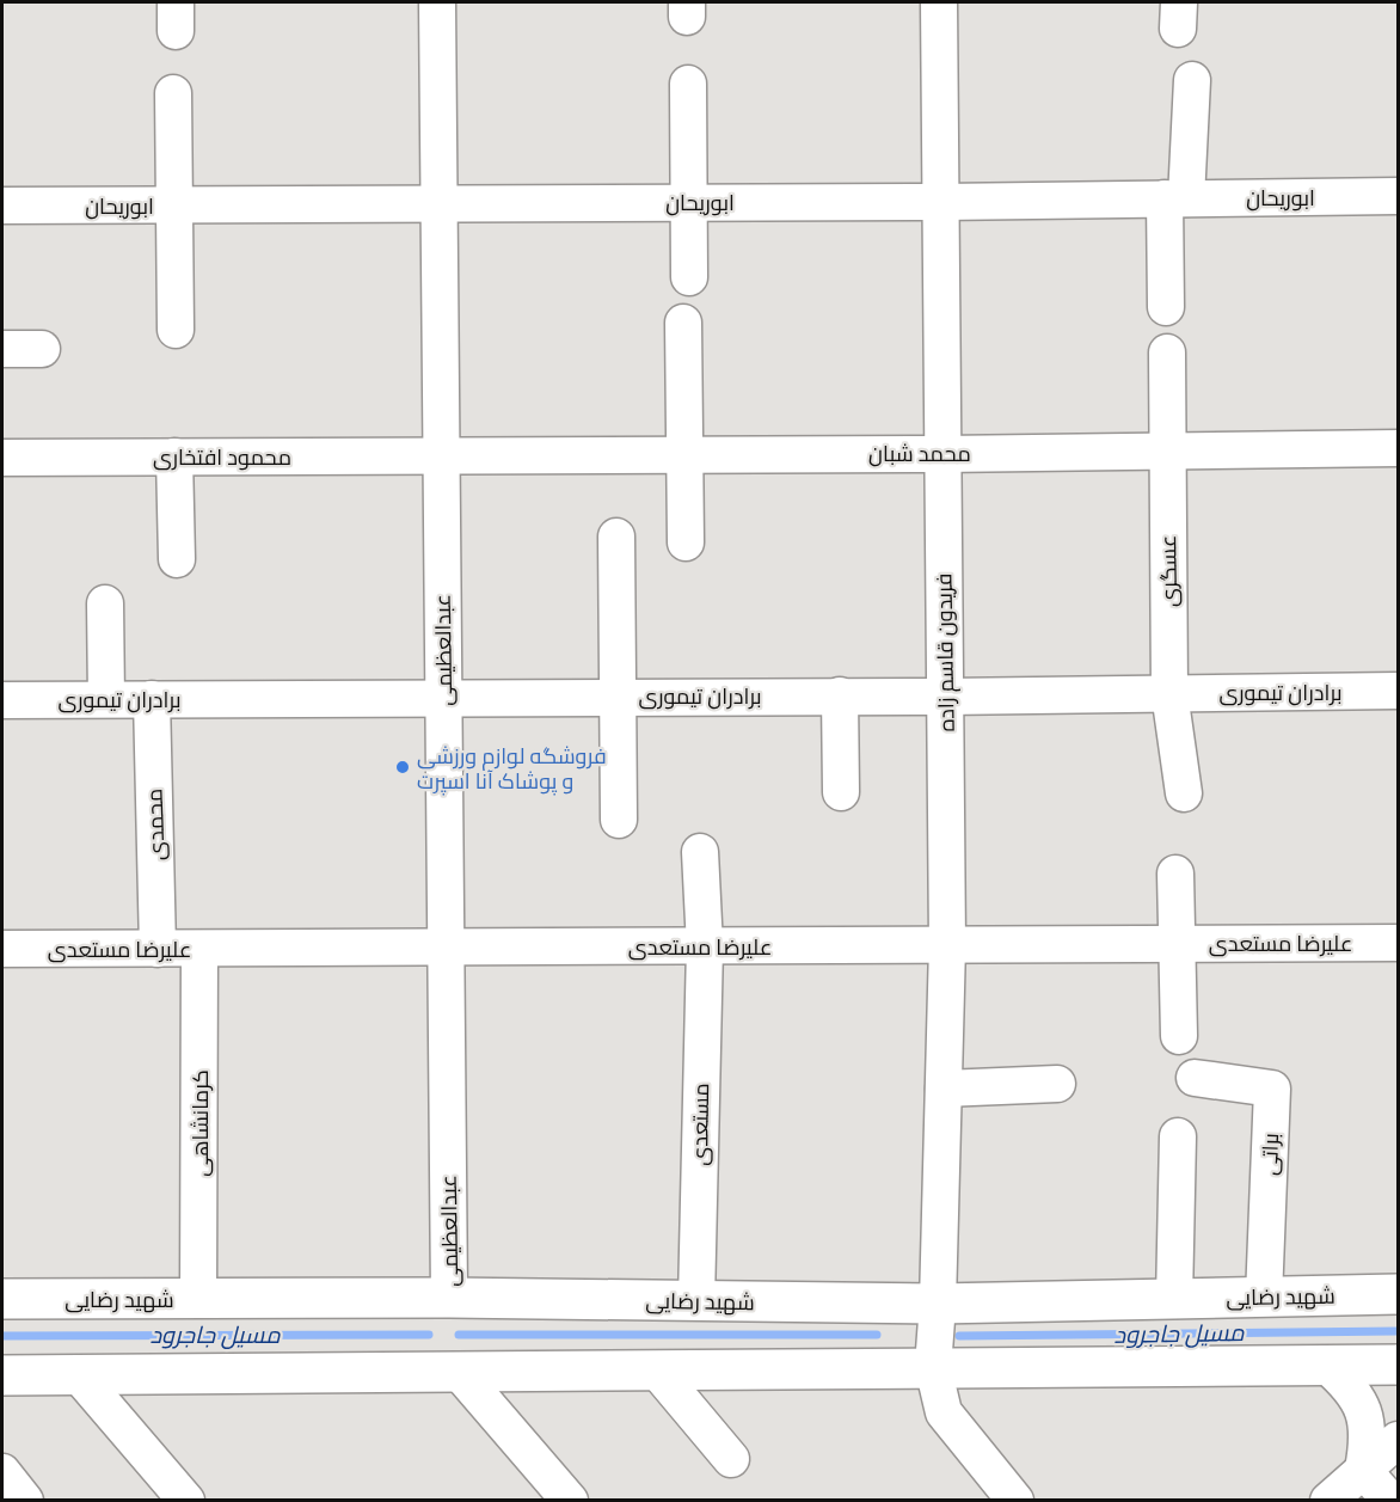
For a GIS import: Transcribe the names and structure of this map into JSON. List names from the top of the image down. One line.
{"streets":{"main road":["شهید رضایی"],"street":["ابوریحان","محمد شبان","محمود افتخاری","عسگری","عبدالعظیمی","فریدون قاسم زاده","برادران تیموری","محمدی","علیرضا مستعدی","کرمانشاهی","مستعدی","براتی"]},"crossings":[["ابوریحان","عبدالعظیمی"],["ابوریحان","فریدون قاسم زاده"],["محمد شبان","محمود افتخاری"],["محمد شبان","عسگری"],["محمد شبان","عبدالعظیمی"],["محمد شبان","فریدون قاسم زاده"],["محمود افتخاری","عبدالعظیمی"],["عسگری","برادران تیموری"],["عبدالعظیمی","برادران تیموری"],["عبدالعظیمی","علیرضا مستعدی"],["عبدالعظیمی","شهید رضایی"],["فریدون قاسم زاده","برادران تیموری"],["فریدون قاسم زاده","علیرضا مستعدی"],["فریدون قاسم زاده","شهید رضایی"],["برادران تیموری","محمدی"],["محمدی","علیرضا مستعدی"],["علیرضا مستعدی","کرمانشاهی"],["علیرضا مستعدی","مستعدی"],["کرمانشاهی","شهید رضایی"],["مستعدی","شهید رضایی"],["براتی","شهید رضایی"]],"water":["مسیل جاجرود"],"places":["فروشگه لوازم ورزشی و پوشاک آنا اسپرت"]}
